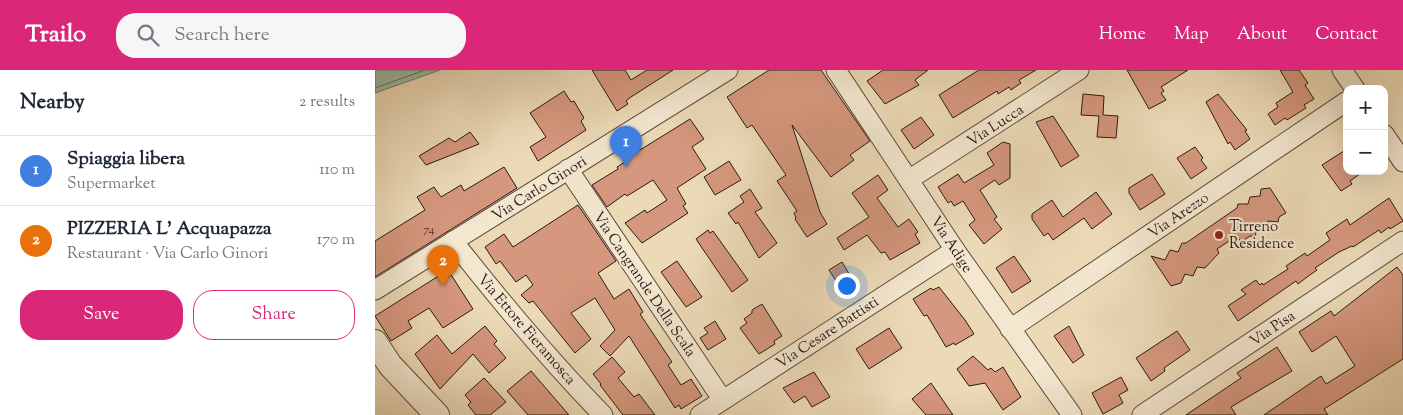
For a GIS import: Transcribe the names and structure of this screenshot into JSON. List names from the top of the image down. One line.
{"streets":{"street":["Via Lucca","Via Carlo Ginori","Via Arezzo","Via Adige","Via Cangrande Della Scala","Via Pisa","Via Ettore Fieramosca","Via Cesare Battisti"]},"crossings":[["Via Lucca","Via Adige"],["Via Carlo Ginori","Via Cangrande Della Scala"],["Via Carlo Ginori","Via Ettore Fieramosca"],["Via Arezzo","Via Adige"],["Via Adige","Via Cesare Battisti"],["Via Cangrande Della Scala","Via Cesare Battisti"]],"places":["Tirreno Residence"],"house_numbers":["74"],"page":{"header":"Trailo","search":"Search here","nav":["Home","Map","About","Contact"],"heading":["Nearby","2 results"],"map_buttons":["+","−"],"pins":["1","2"],"list":[{"mark":"1","name":"Spiaggia libera","note":"Supermarket","value":"110 m"},{"mark":"2","name":"PIZZERIA L' Acquapazza","note":"Restaurant · Via Carlo Ginori","value":"170 m"}],"buttons":["Save","Share"]}}
